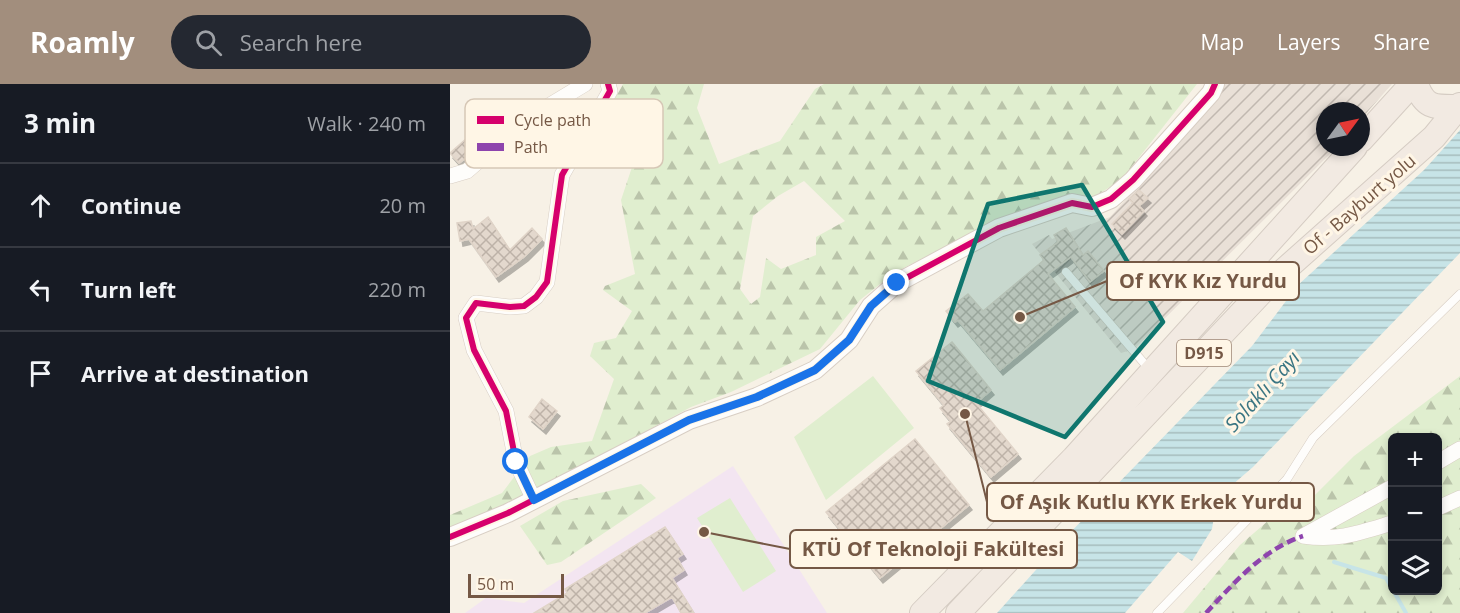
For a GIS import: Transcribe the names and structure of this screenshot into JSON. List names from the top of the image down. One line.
{"streets":{"highway":["Of - Bayburt yolu","D915"]},"water":["Solaklı Çayı"],"places":["Of KYK Kız Yurdu","Of Aşık Kutlu KYK Erkek Yurdu","KTÜ Of Teknoloji Fakültesi"],"legend":["Cycle path","Path"],"scale_bar":"50 m","north":"top right","page":{"header":"Roamly","search":"Search here","nav":["Map","Layers","Share"],"heading":["3 min","Walk · 240 m"],"list":[["Continue","20 m"],["Turn left","220 m"],"Arrive at destination"],"map_buttons":["+","−"],"scale":"50 m"}}
